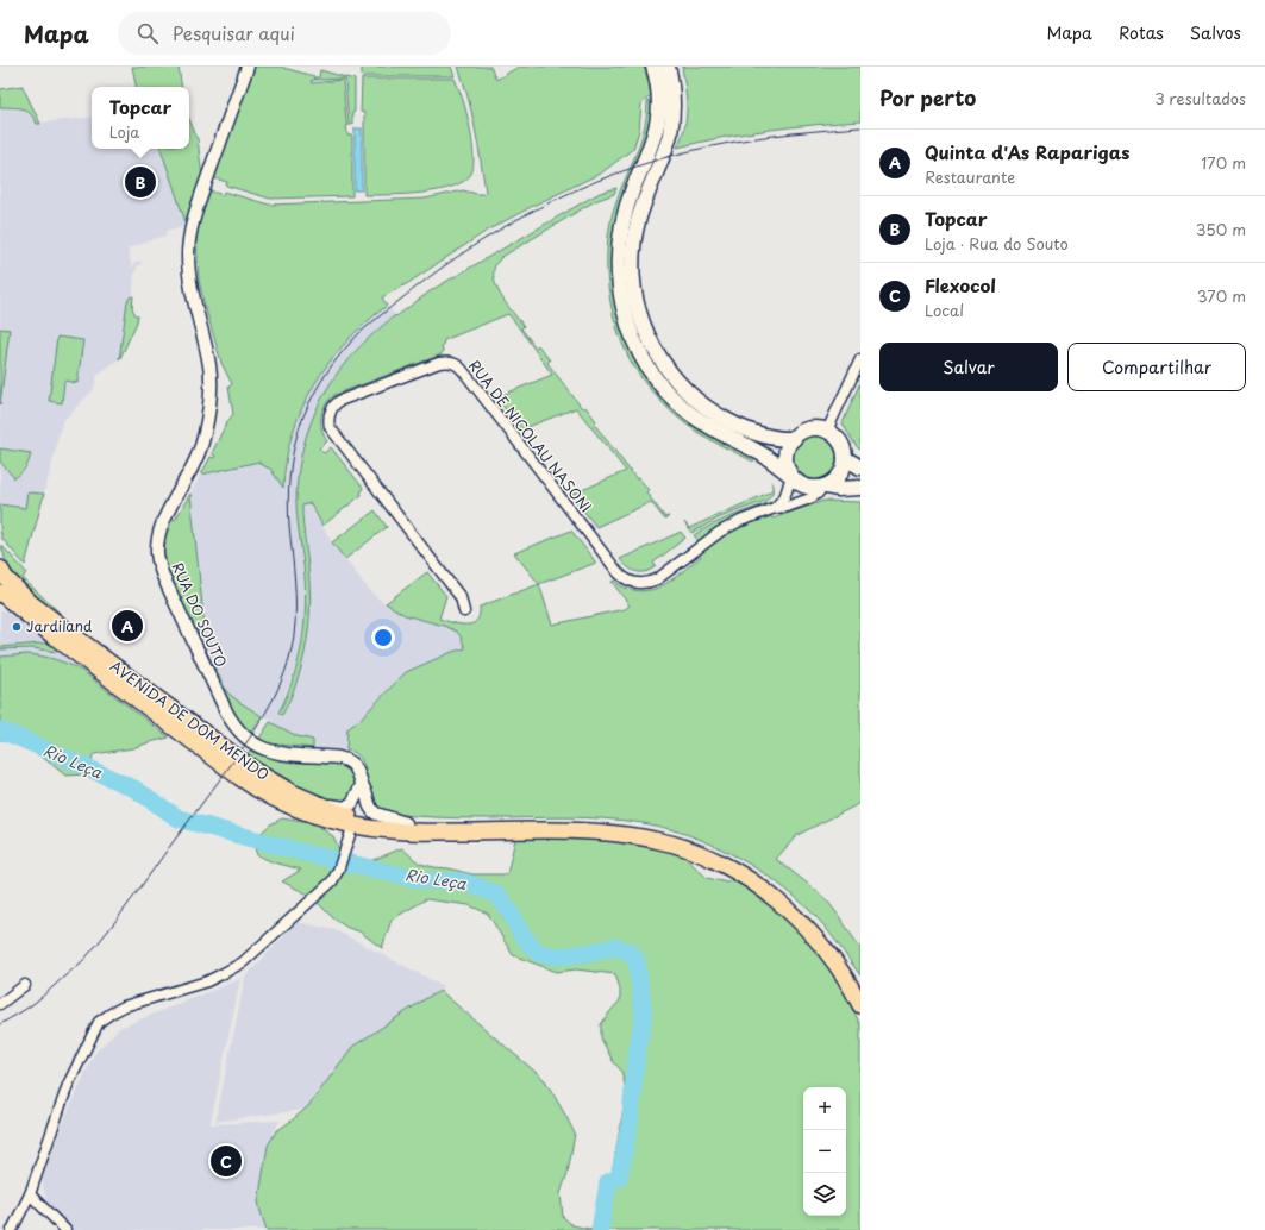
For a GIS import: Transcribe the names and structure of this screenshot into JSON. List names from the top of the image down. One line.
{"streets":{"main road":["AVENIDA DE DOM MENDO"],"street":["RUA DE NICOLAU NASONI","RUA DO SOUTO"]},"crossings":[["RUA DO SOUTO","AVENIDA DE DOM MENDO"]],"water":["Rio Leça"],"places":["Jardiland"],"page":{"header":"Mapa","search":"Pesquisar aqui","nav":["Mapa","Rotas","Salvos"],"heading":["Por perto","3 resultados"],"popup":["Topcar","Loja"],"list":[{"mark":"A","name":"Quinta d'As Raparigas","note":"Restaurante","value":"170 m"},{"mark":"B","name":"Topcar","note":"Loja · Rua do Souto","value":"350 m"},{"mark":"C","name":"Flexocol","note":"Local","value":"370 m"}],"pins":["B","A","C"],"buttons":["Salvar","Compartilhar"],"map_buttons":["+","−"]}}
